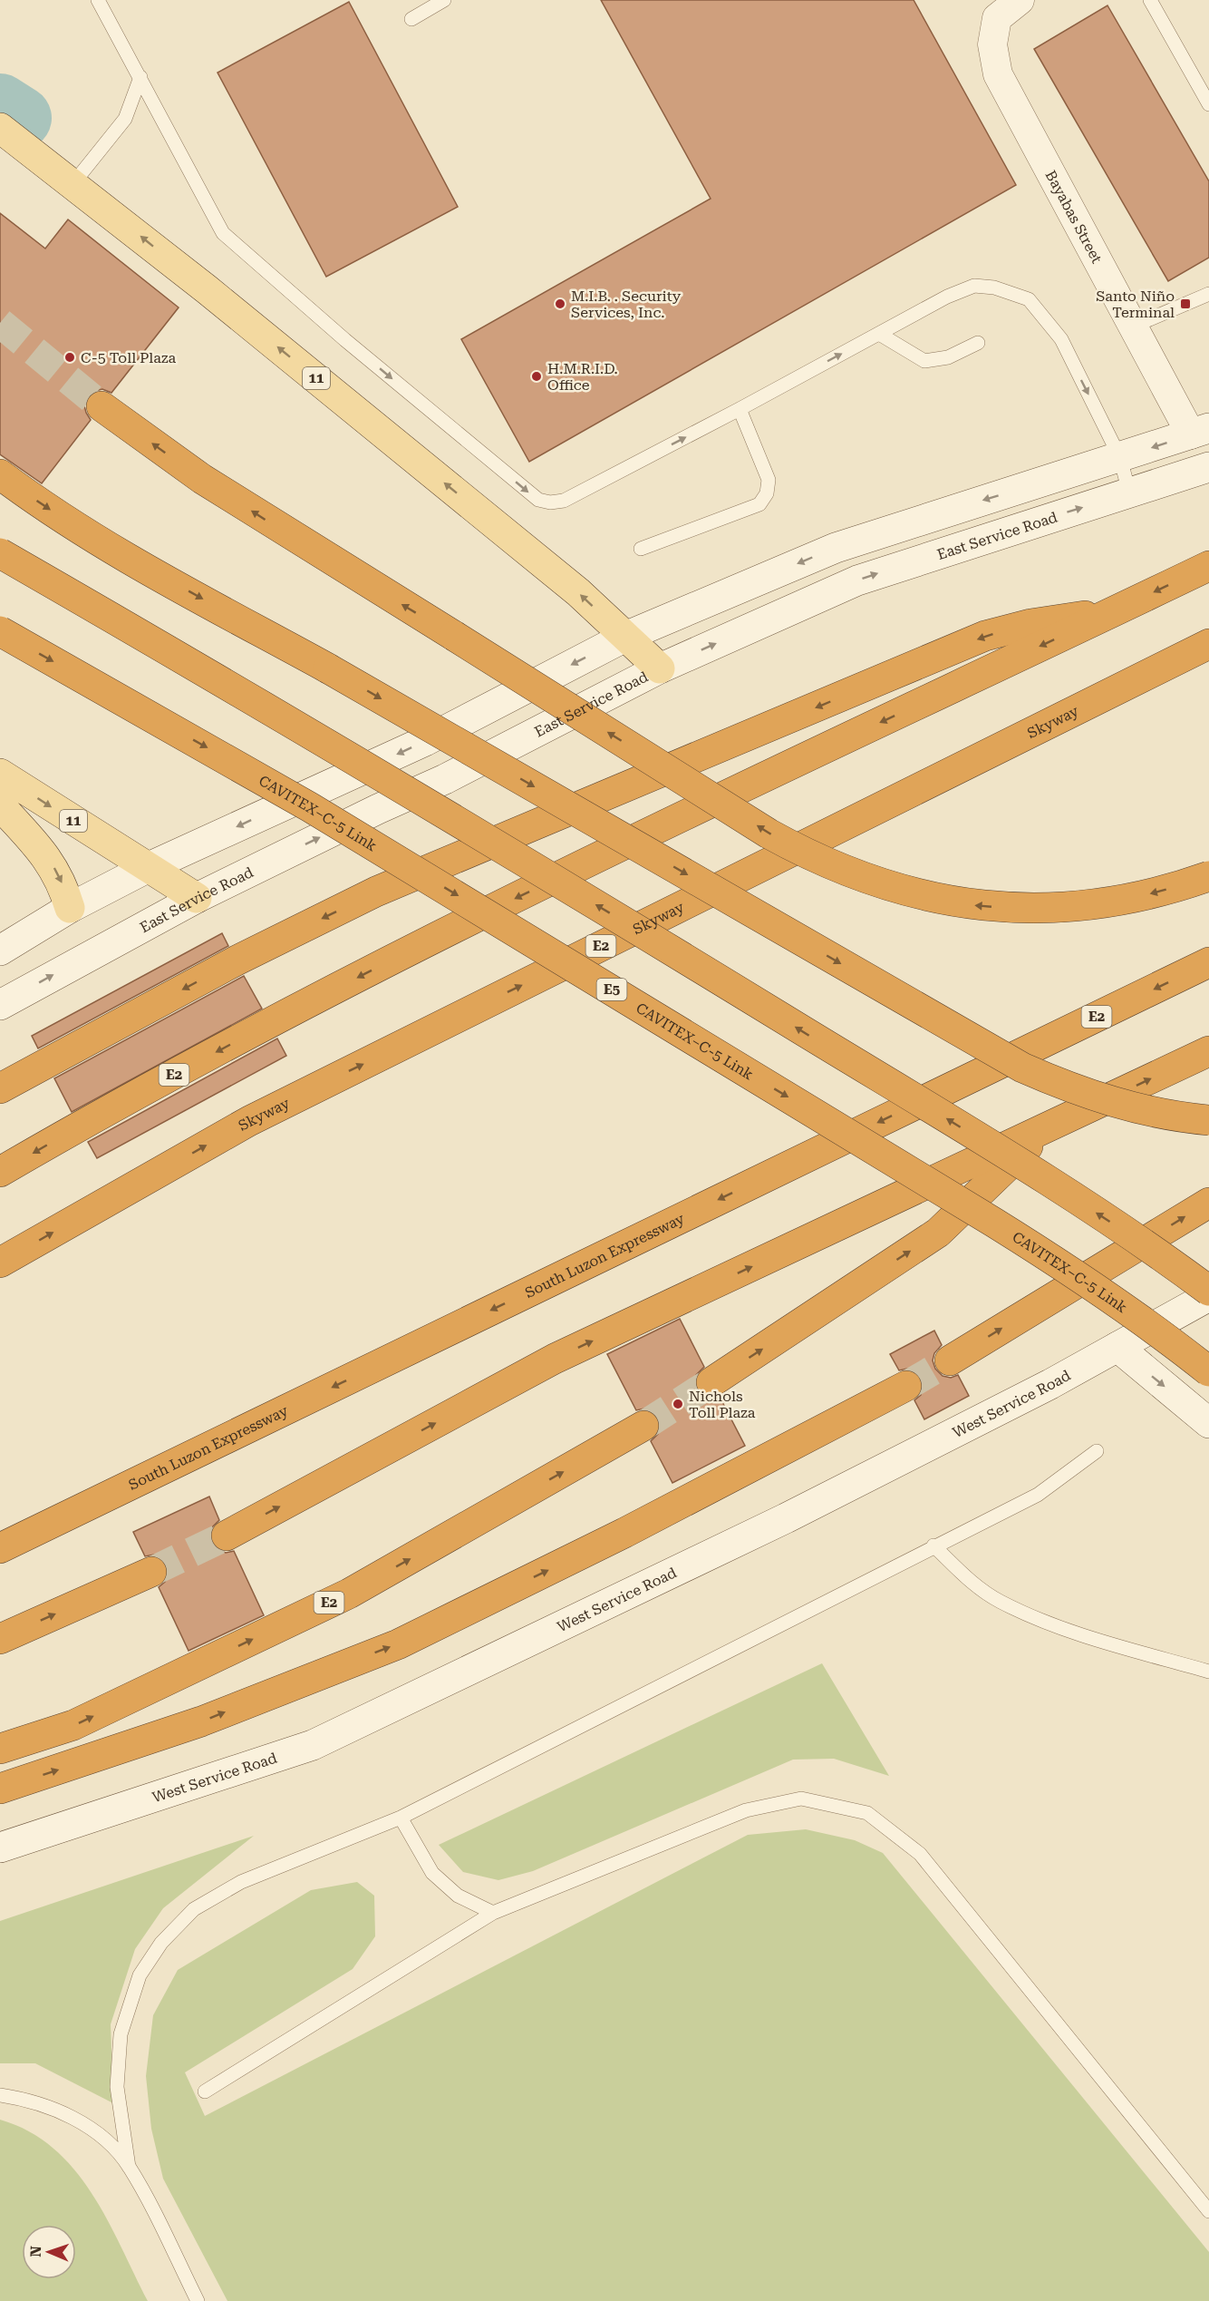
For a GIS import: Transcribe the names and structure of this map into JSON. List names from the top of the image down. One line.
{"streets":{"highway":["Skyway","CAVITEX–C-5 Link","E2","E5","South Luzon Expressway"],"main road":["11","East Service Road","West Service Road"],"street":["Bayabas Street"]},"crossings":[["11","East Service Road"]],"places":{"other":["M.I.B. . Security Services, Inc.","C-5 Toll Plaza","H.M.R.I.D. Office","Nichols Toll Plaza"],"transit":["Santo Niño Terminal"]},"north":"left"}
